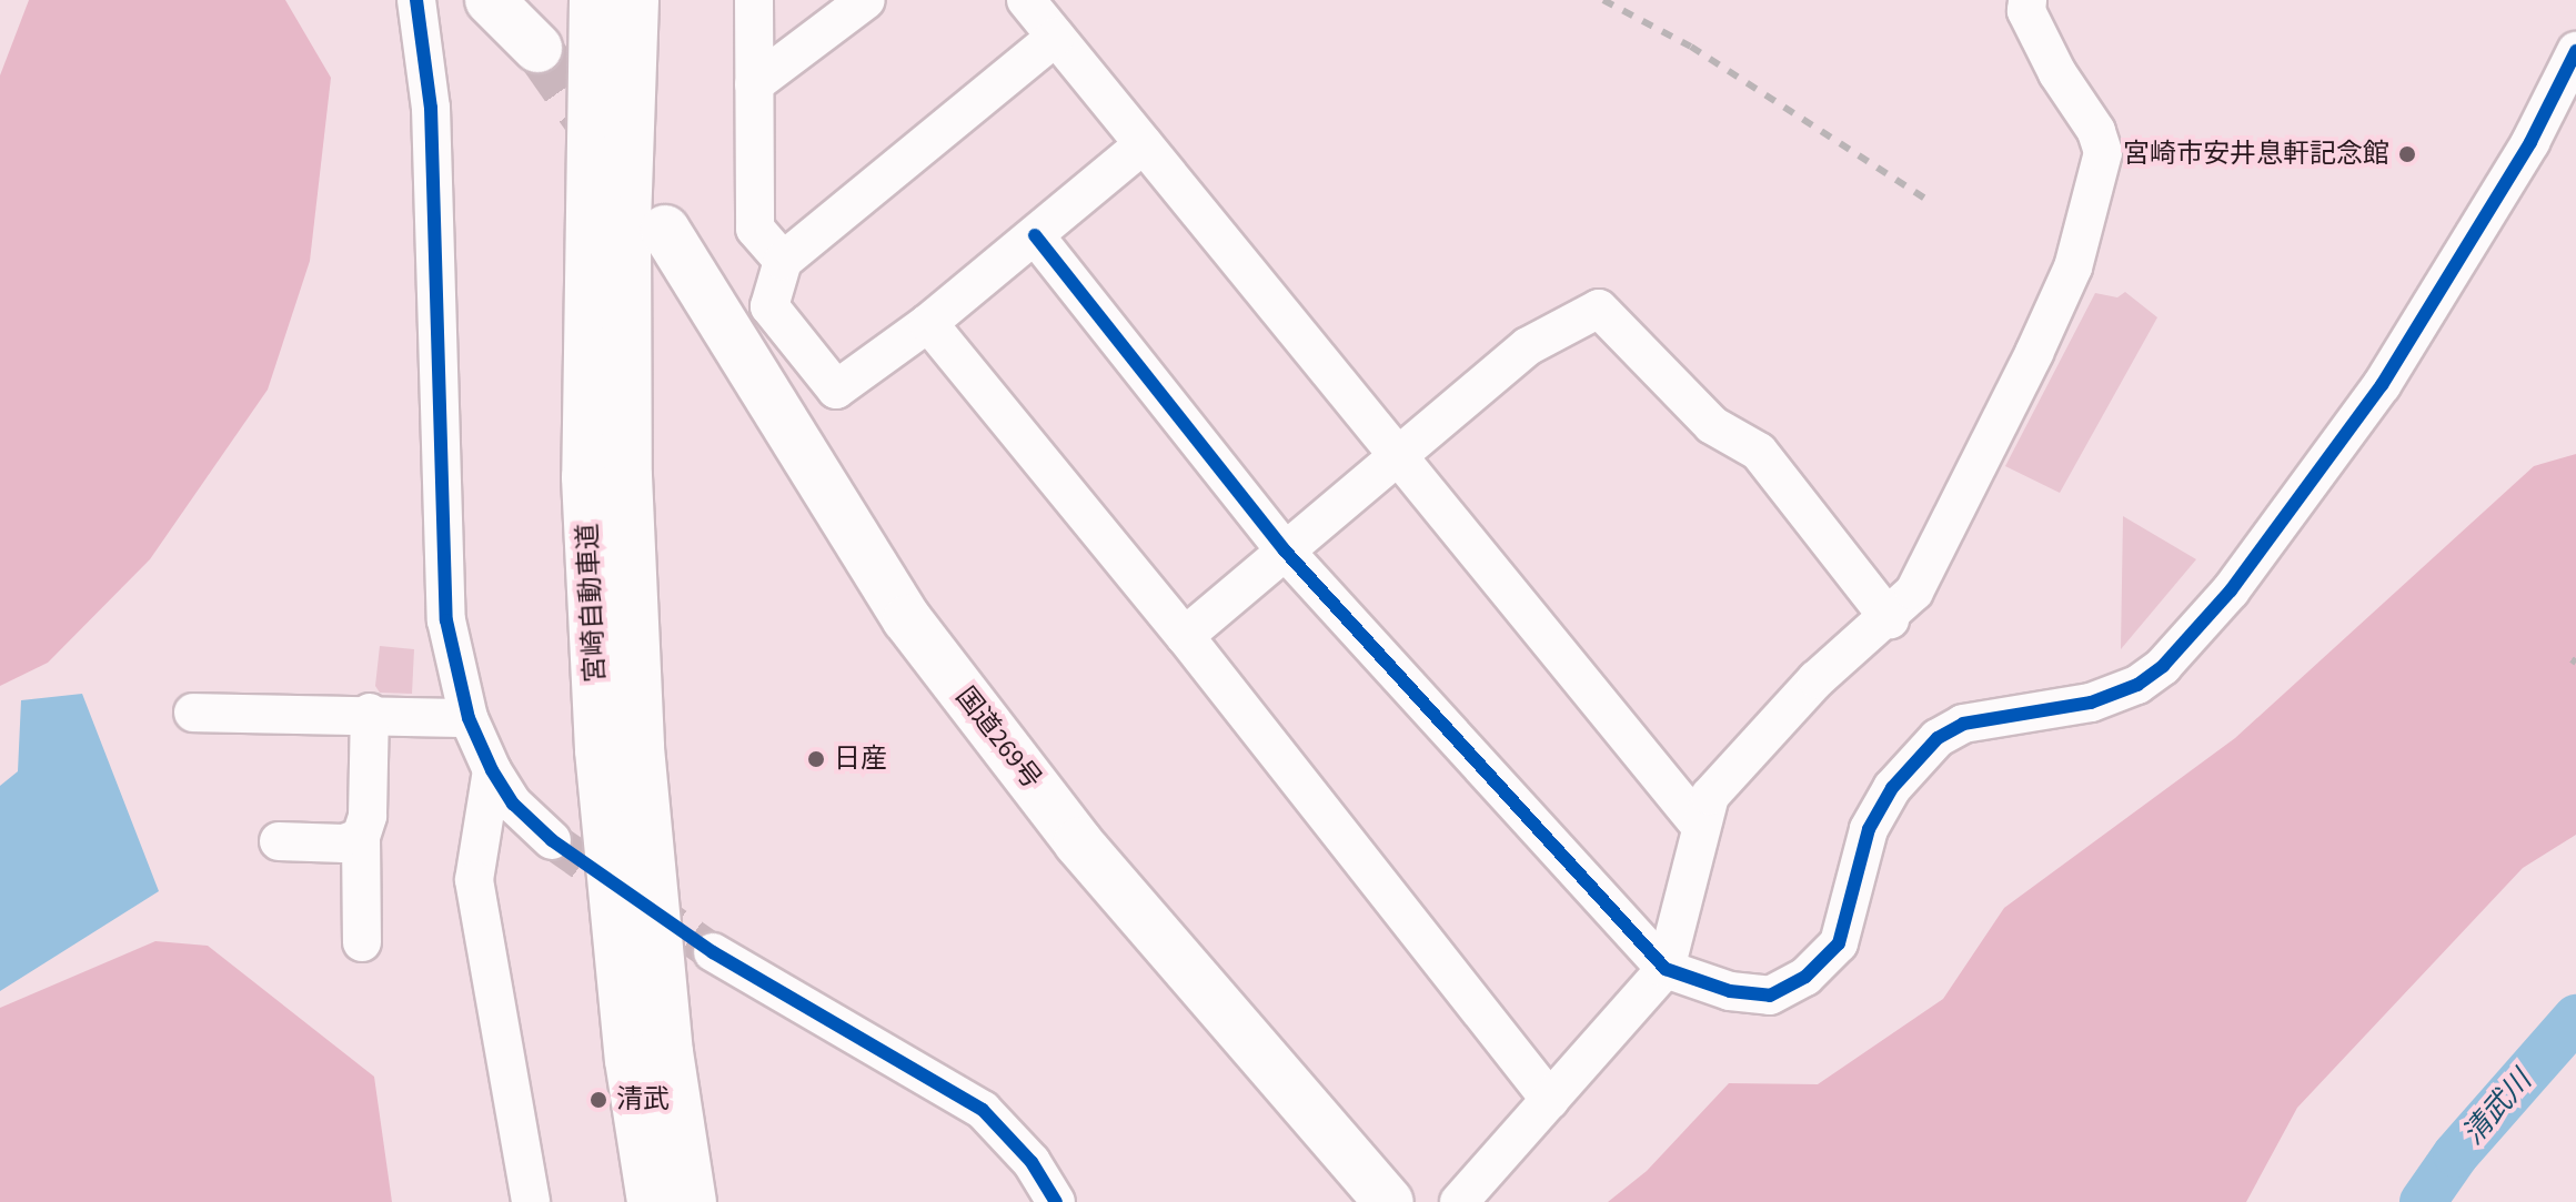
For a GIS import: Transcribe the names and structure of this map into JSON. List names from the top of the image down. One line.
{"streets":{"highway":["宮崎自動車道","国道269号"]},"water":["清武川"],"places":["宮崎市安井息軒記念館","日産","清武"]}
